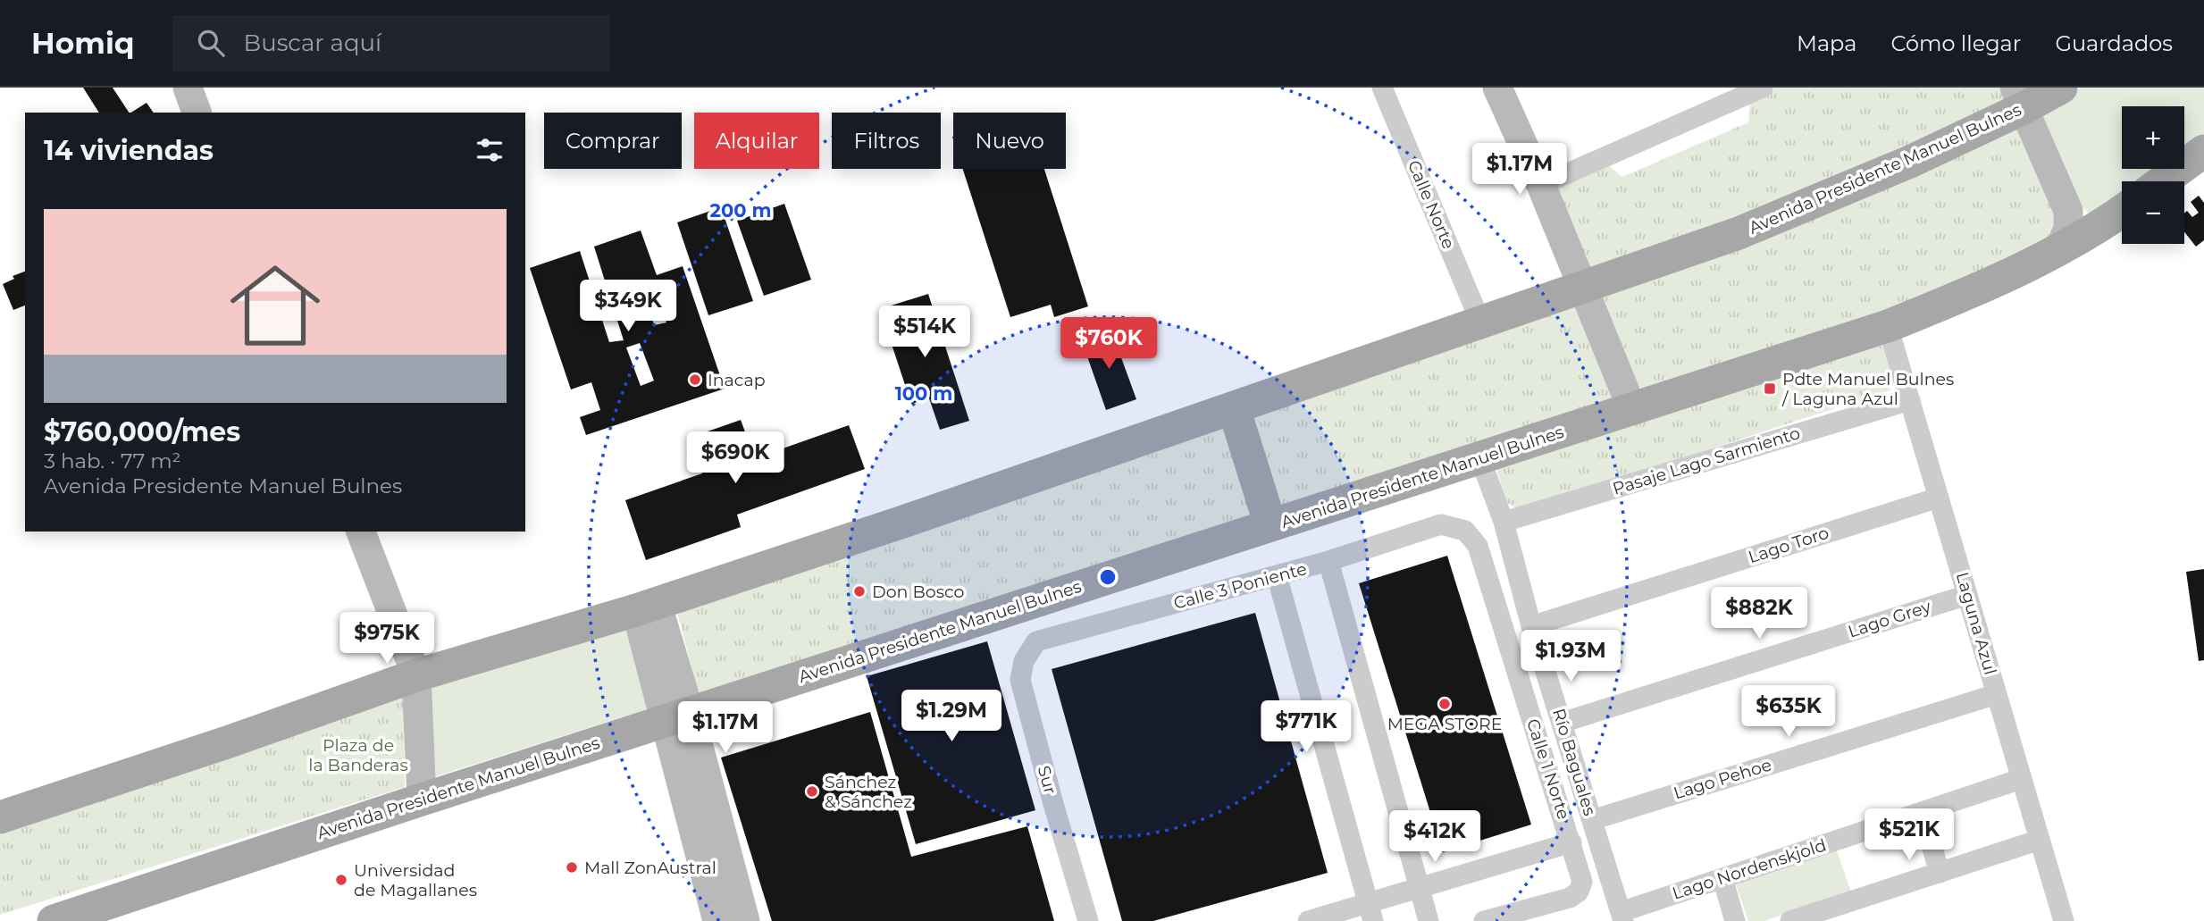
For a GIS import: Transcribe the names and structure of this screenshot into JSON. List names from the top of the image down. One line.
{"streets":{"main road":["Avenida Presidente Manuel Bulnes"],"street":["Calle Norte","Pasaje Lago Sarmiento","Lago Toro","Calle 3 Poniente","Lago Grey","Laguna Azul","Río Baguales","Calle 1 Norte","Lago Pehoe","Sur","Lago Nordenskjold"]},"crossings":[["Avenida Presidente Manuel Bulnes","Calle Norte"],["Avenida Presidente Manuel Bulnes","Laguna Azul"],["Avenida Presidente Manuel Bulnes","Río Baguales"],["Pasaje Lago Sarmiento","Laguna Azul"],["Pasaje Lago Sarmiento","Río Baguales"],["Lago Toro","Laguna Azul"],["Lago Toro","Río Baguales"],["Calle 3 Poniente","Calle 1 Norte"],["Calle 3 Poniente","Sur"],["Lago Grey","Laguna Azul"],["Lago Grey","Río Baguales"],["Laguna Azul","Lago Pehoe"],["Laguna Azul","Lago Nordenskjold"],["Río Baguales","Lago Pehoe"],["Río Baguales","Lago Nordenskjold"]],"parks":["Plaza de la Banderas"],"places":{"other":["Inacap","Don Bosco","MEGA STORE","Sánchez & Sánchez","Mall ZonAustral","Universidad de Magallanes"],"transit":["Pdte Manuel Bulnes / Laguna Azul"]},"page":{"header":"Homiq","search":"Buscar aquí","nav":["Mapa","Cómo llegar","Guardados"],"map_buttons":["+","−"],"chip":["Comprar","Alquilar","Filtros","Nuevo"],"heading":"14 viviendas","price":["$1.17M","$349K","$514K","$760K","$690K","$882K","$975K","$1.93M","$635K","$1.29M","$771K","$1.17M","$521K","$412K"],"list":[{"name":"$760,000/mes","note":"3 hab. · 77 m² · Avenida Presidente Manuel Bulnes"}]},"rings":["200 m","100 m"]}
